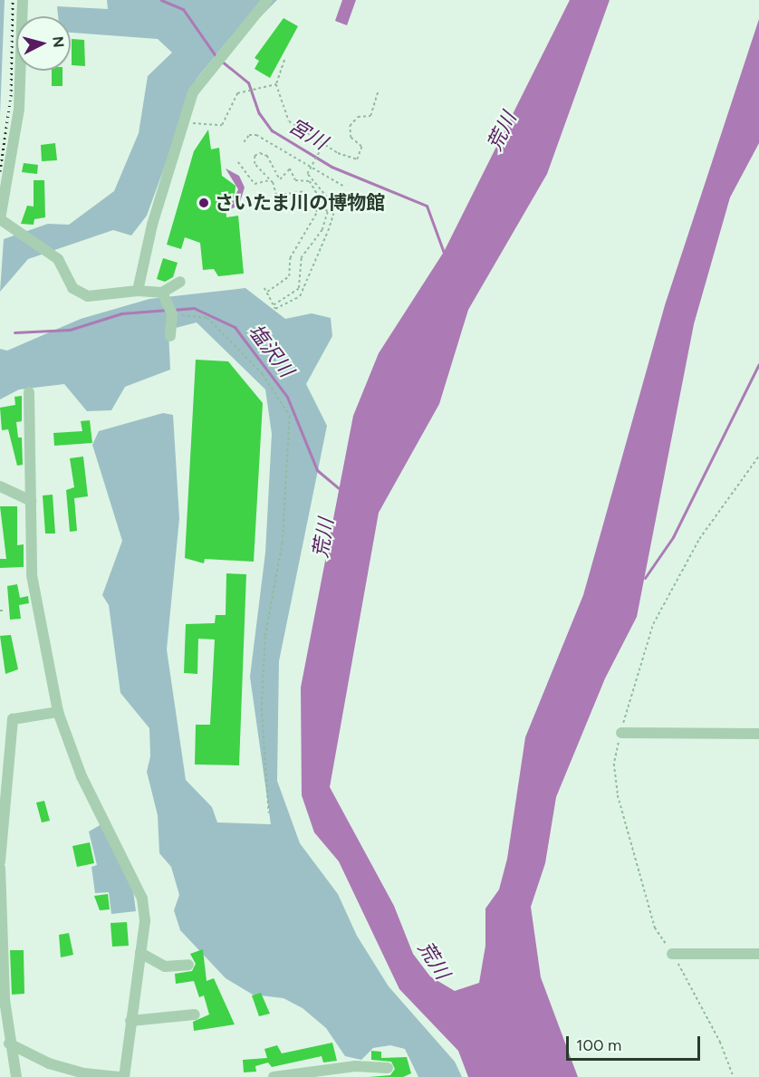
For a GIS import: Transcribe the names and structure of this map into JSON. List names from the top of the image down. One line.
{"water":["荒川","宮川","塩沢川"],"places":["さいたま川の博物館"],"scale_bar":"100 m","north":"right"}
